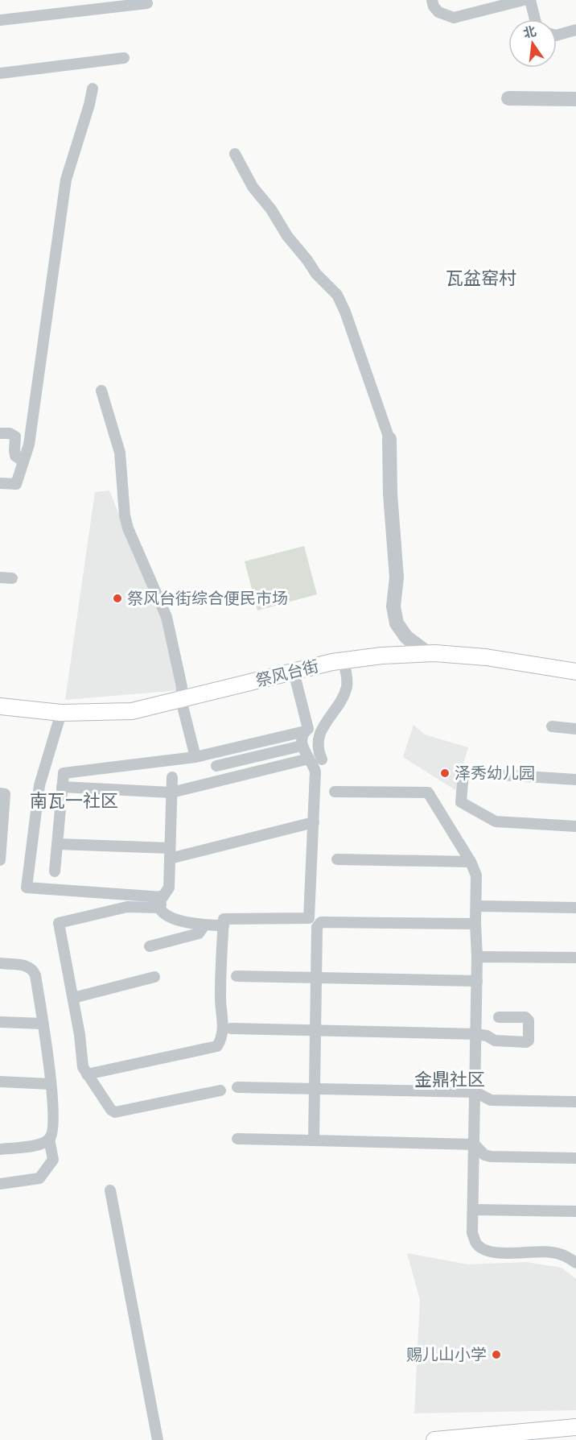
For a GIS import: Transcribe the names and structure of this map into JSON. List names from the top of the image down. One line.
{"streets":{"main road":["祭风台街"]},"districts":["瓦盆窑村","南瓦一社区","金鼎社区"],"places":["祭风台街综合便民市场","泽秀幼儿园","赐儿山小学"],"north":"top"}
